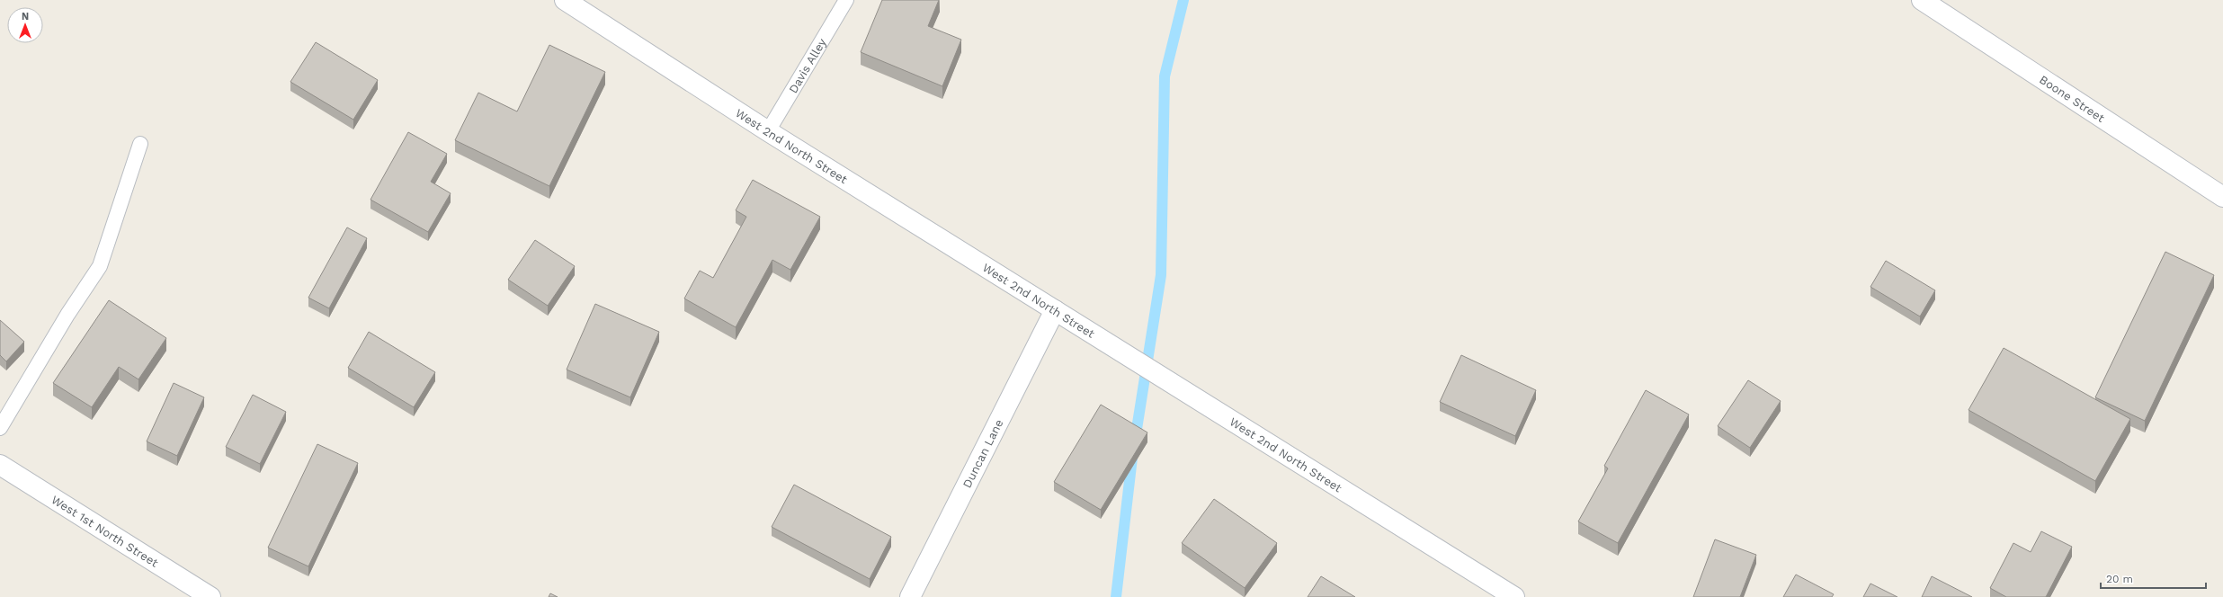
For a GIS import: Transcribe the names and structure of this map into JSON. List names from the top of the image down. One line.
{"streets":{"street":["Boone Street","West 2nd North Street","Duncan Lane","West 1st North Street"],"lane":["Davis Alley"]},"crossings":[["Davis Alley","West 2nd North Street"],["West 2nd North Street","Duncan Lane"]],"scale_bar":"20 m","north":"top"}
